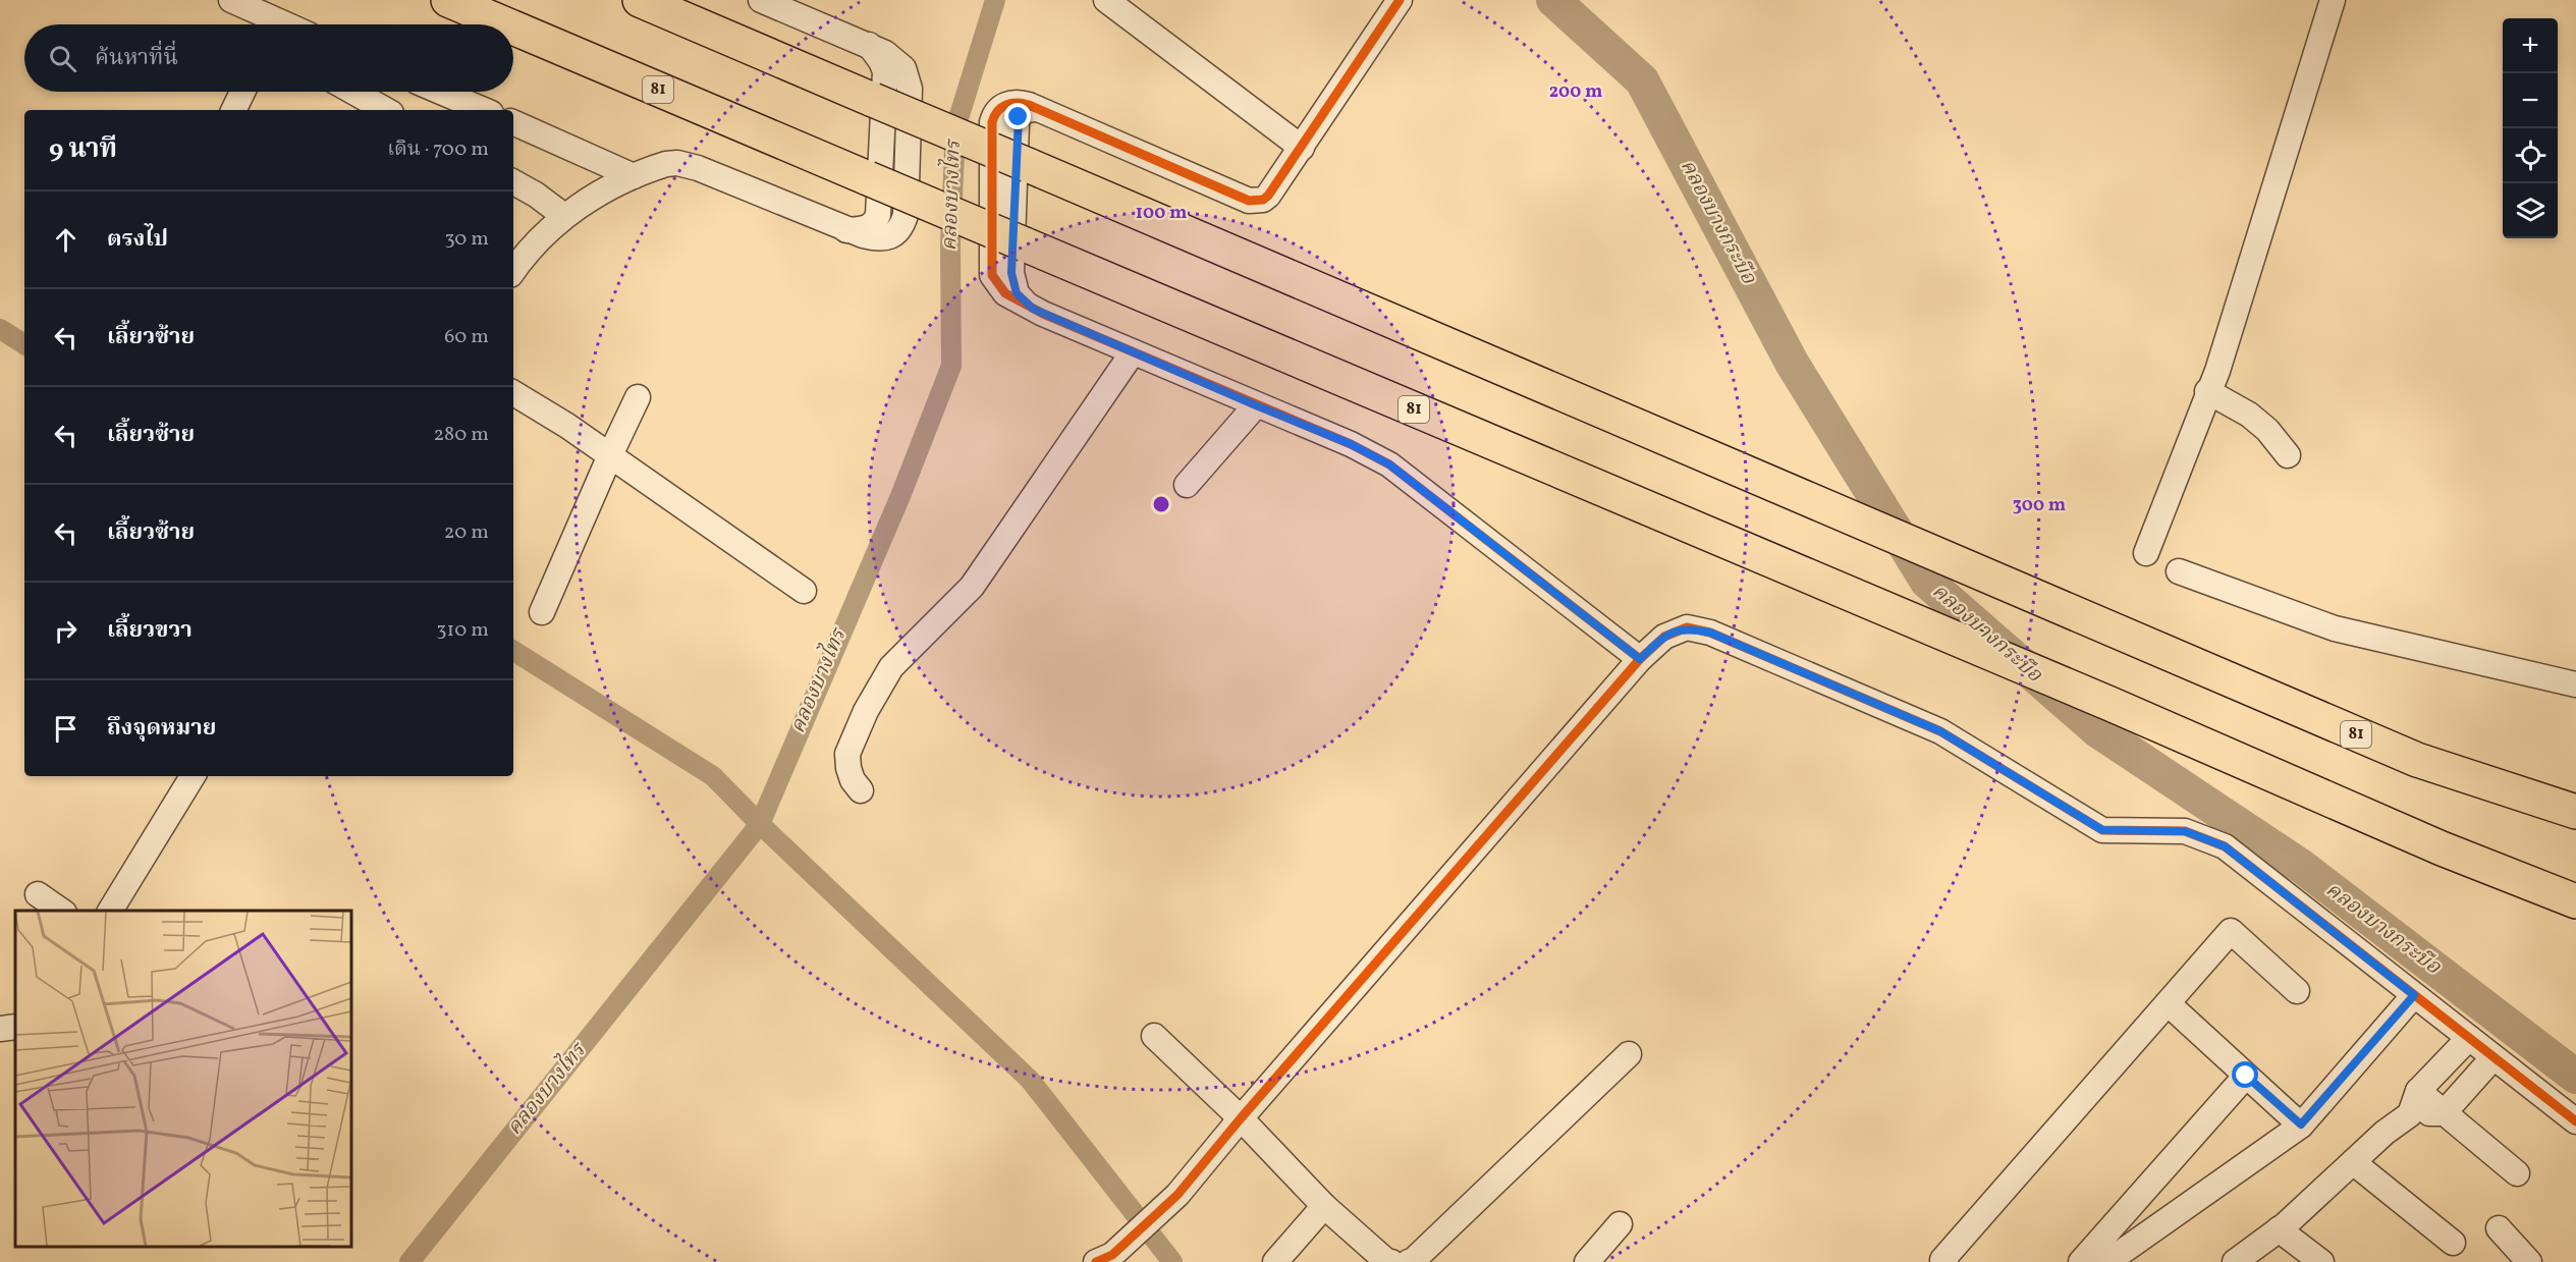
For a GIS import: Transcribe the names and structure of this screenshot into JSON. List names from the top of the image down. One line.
{"streets":{"highway":["81"]},"water":["คลองบางไทร","คลองบางกระบือ"],"page":{"map_buttons":["+","−"],"search":"ค้นหาที่นี่","heading":["9 นาที","เดิน · 700 m"],"list":[["ตรงไป","30 m"],["เลี้ยวซ้าย","60 m"],["เลี้ยวซ้าย","280 m"],["เลี้ยวซ้าย","20 m"],["เลี้ยวขวา","310 m"],"ถึงจุดหมาย"]},"rings":["200 m","100 m","300 m"]}
